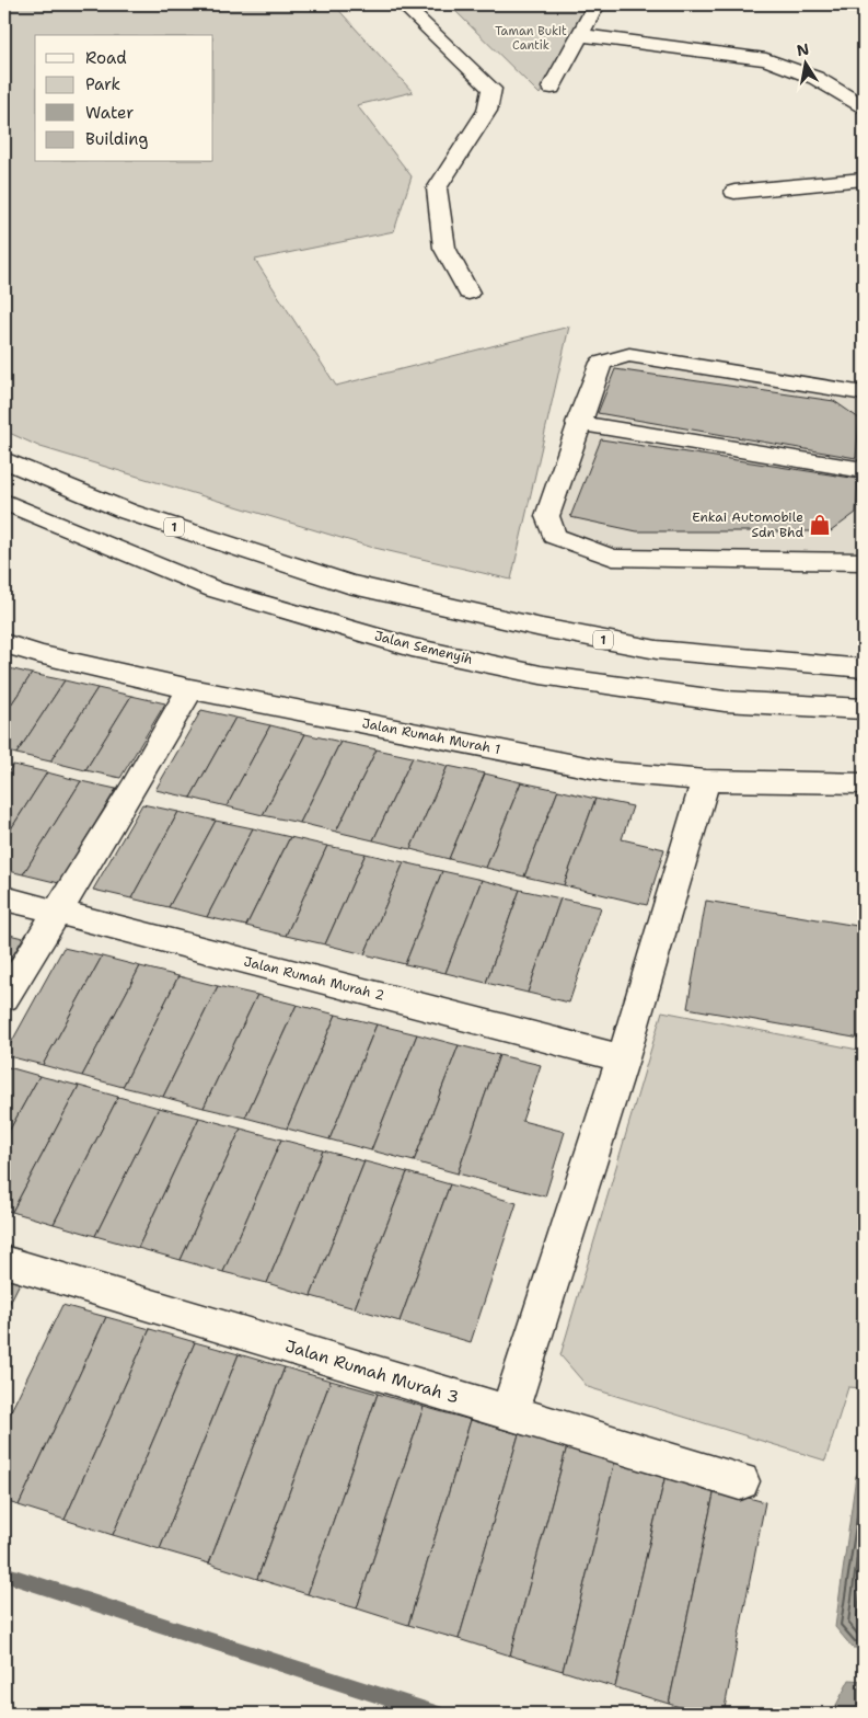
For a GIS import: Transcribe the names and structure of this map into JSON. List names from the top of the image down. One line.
{"streets":{"street":["1","Jalan Semenyih","Jalan Rumah Murah 1","Jalan Rumah Murah 2","Jalan Rumah Murah 3"]},"parks":["Taman Bukit Cantik"],"places":{"shop":["Enkai Automobile Sdn Bhd"]},"legend":["Road","Park","Water","Building"],"north":"top"}
